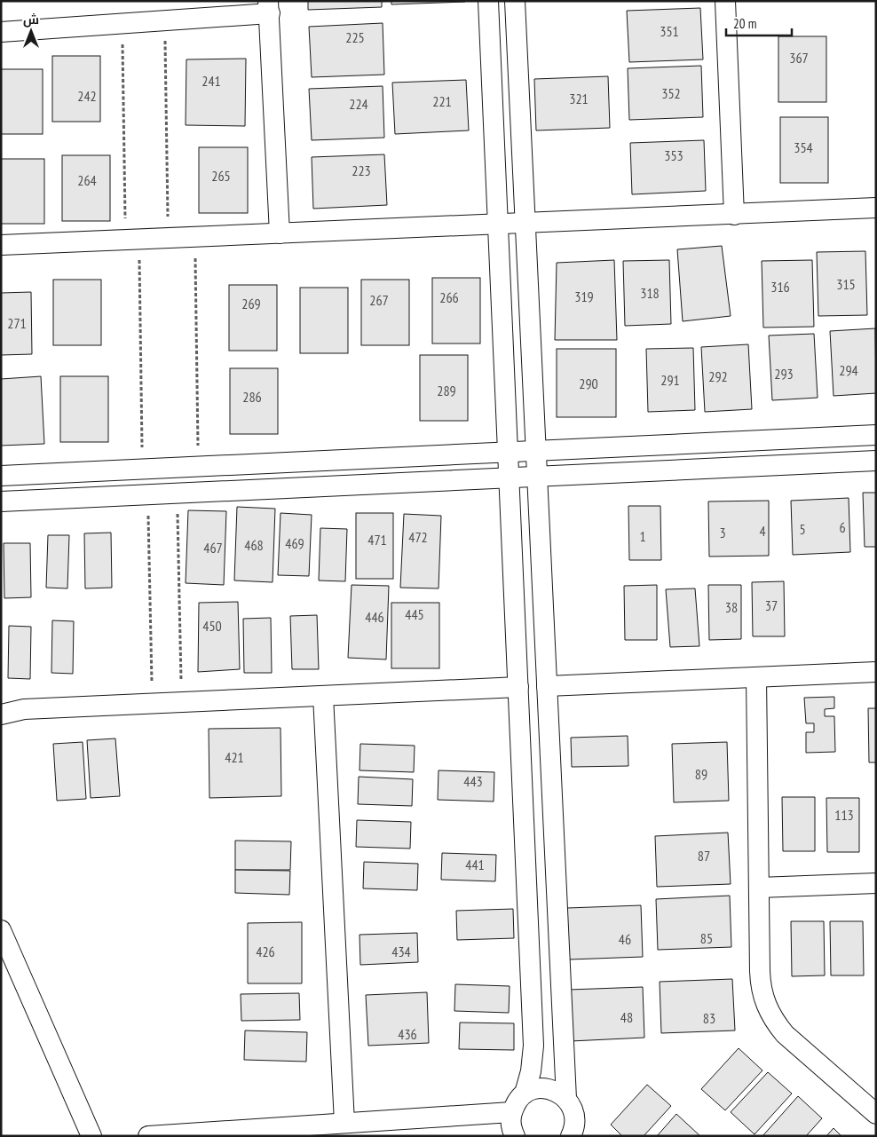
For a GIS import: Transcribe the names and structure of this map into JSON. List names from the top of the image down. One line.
{"house_numbers":["351","225","367","241","352","242","321","221","224","354","353","223","265","264","315","316","318","319","266","267","269","271","294","293","292","291","290","289","286","6","5","4","3","1","472","471","469","468","467","37","38","445","446","450","421","89","443","113","87","441","85","46","426","434","48","83","436"],"scale_bar":"20 m","north":"top"}
